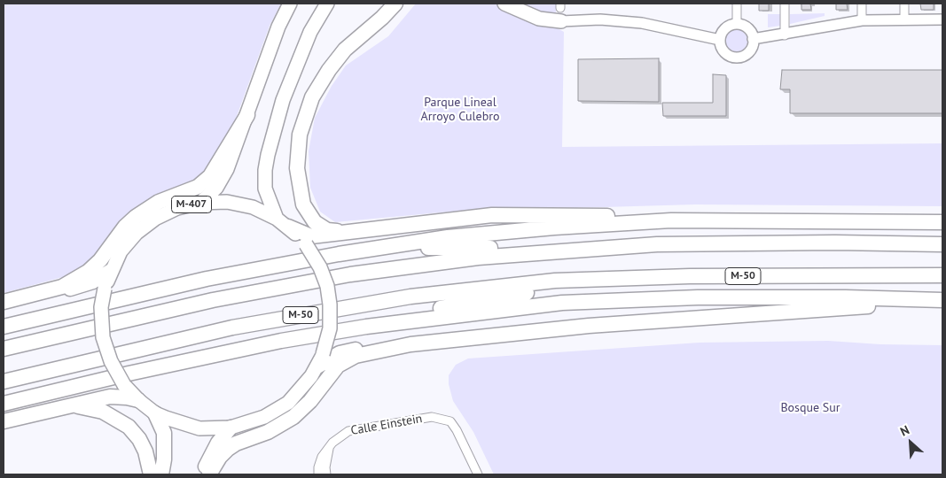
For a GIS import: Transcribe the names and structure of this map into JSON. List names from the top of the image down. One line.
{"streets":{"highway":["M-407","M-50"],"street":["Calle Einstein"]},"parks":["Parque Lineal Arroyo Culebro","Bosque Sur"],"north":"top left"}
